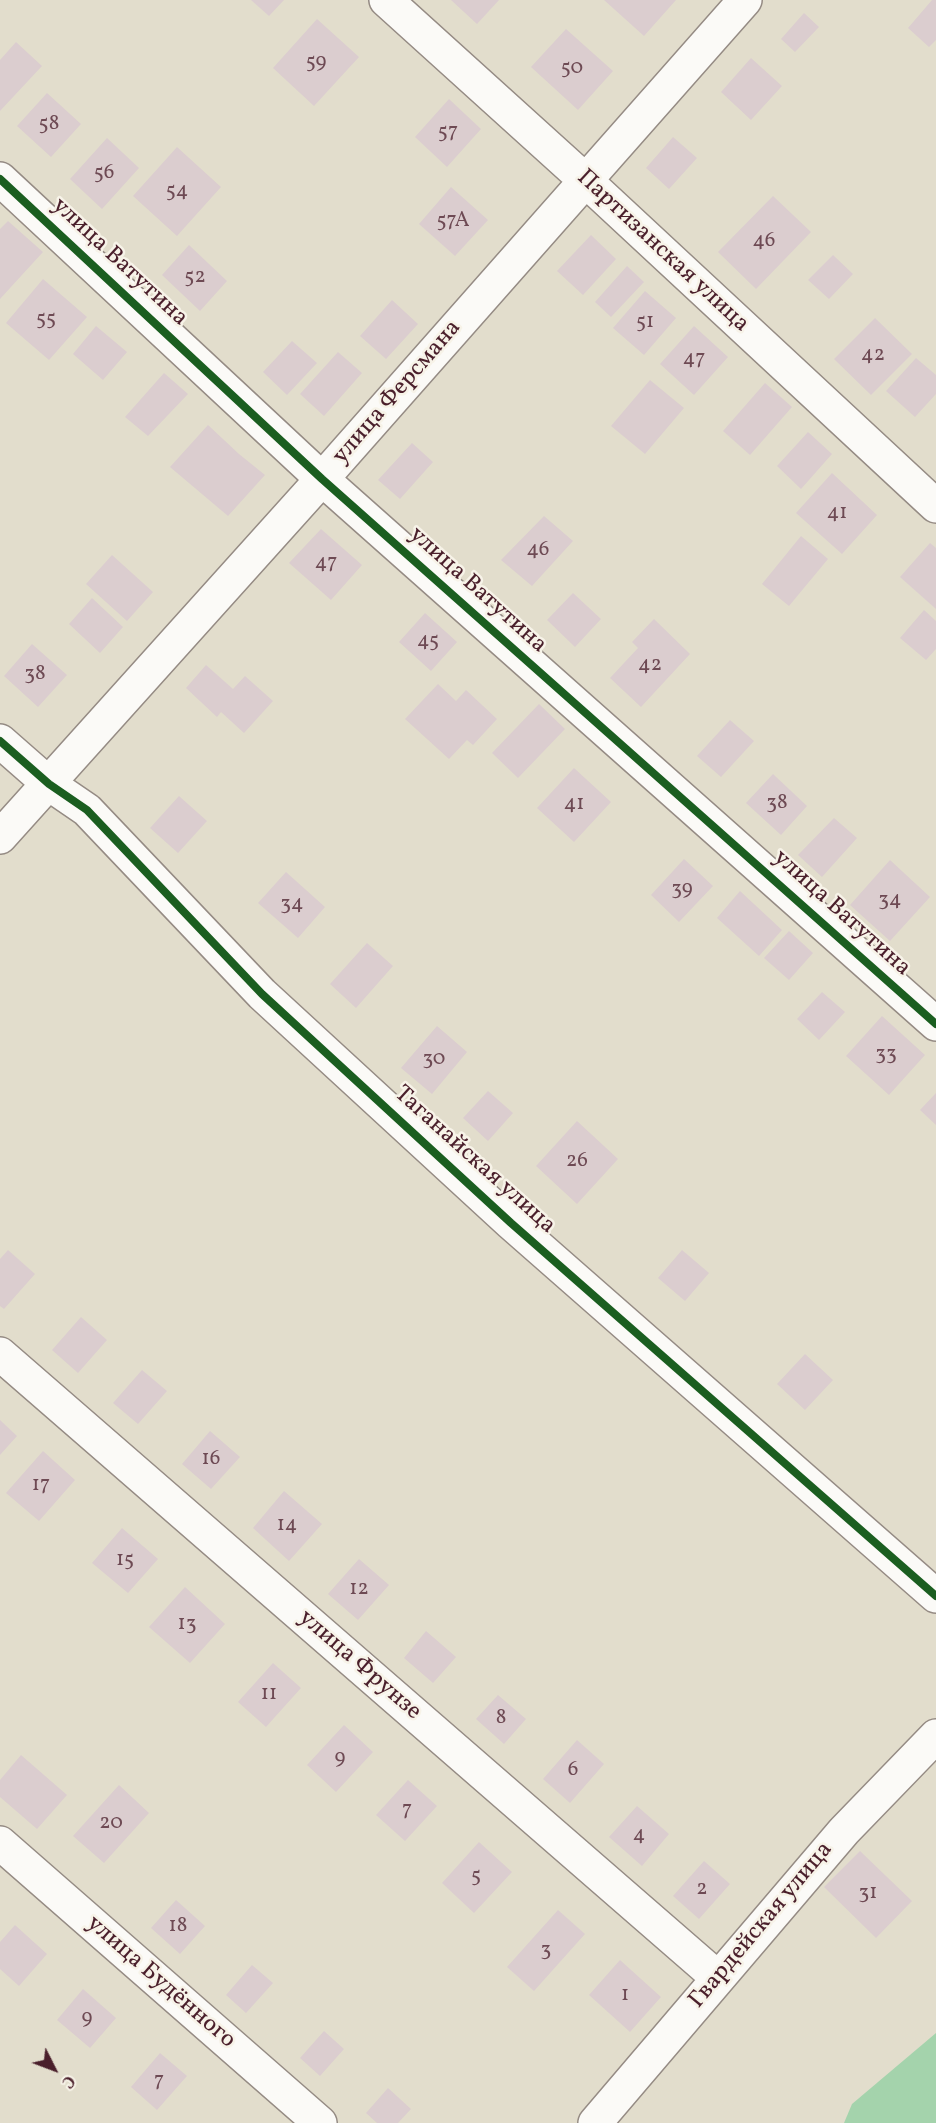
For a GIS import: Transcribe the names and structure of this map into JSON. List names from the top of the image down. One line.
{"streets":{"street":["Партизанская улица","улица Ватутина","улица Ферсмана","Таганайская улица","улица Фрунзе","Гвардейская улица","улица Будённого"]},"crossings":[["Партизанская улица","улица Ферсмана"],["улица Ватутина","улица Ферсмана"],["улица Ферсмана","Таганайская улица"],["улица Фрунзе","Гвардейская улица"]],"house_numbers":["59","50","58","57","56","54","57А","46","52","55","51","42","47","41","46","47","45","42","38","38","41","39","34","34","33","30","26","16","17","14","15","12","13","11","8","9","6","7","20","4","5","2","31","18","3","1","9","7"],"north":"bottom right"}
